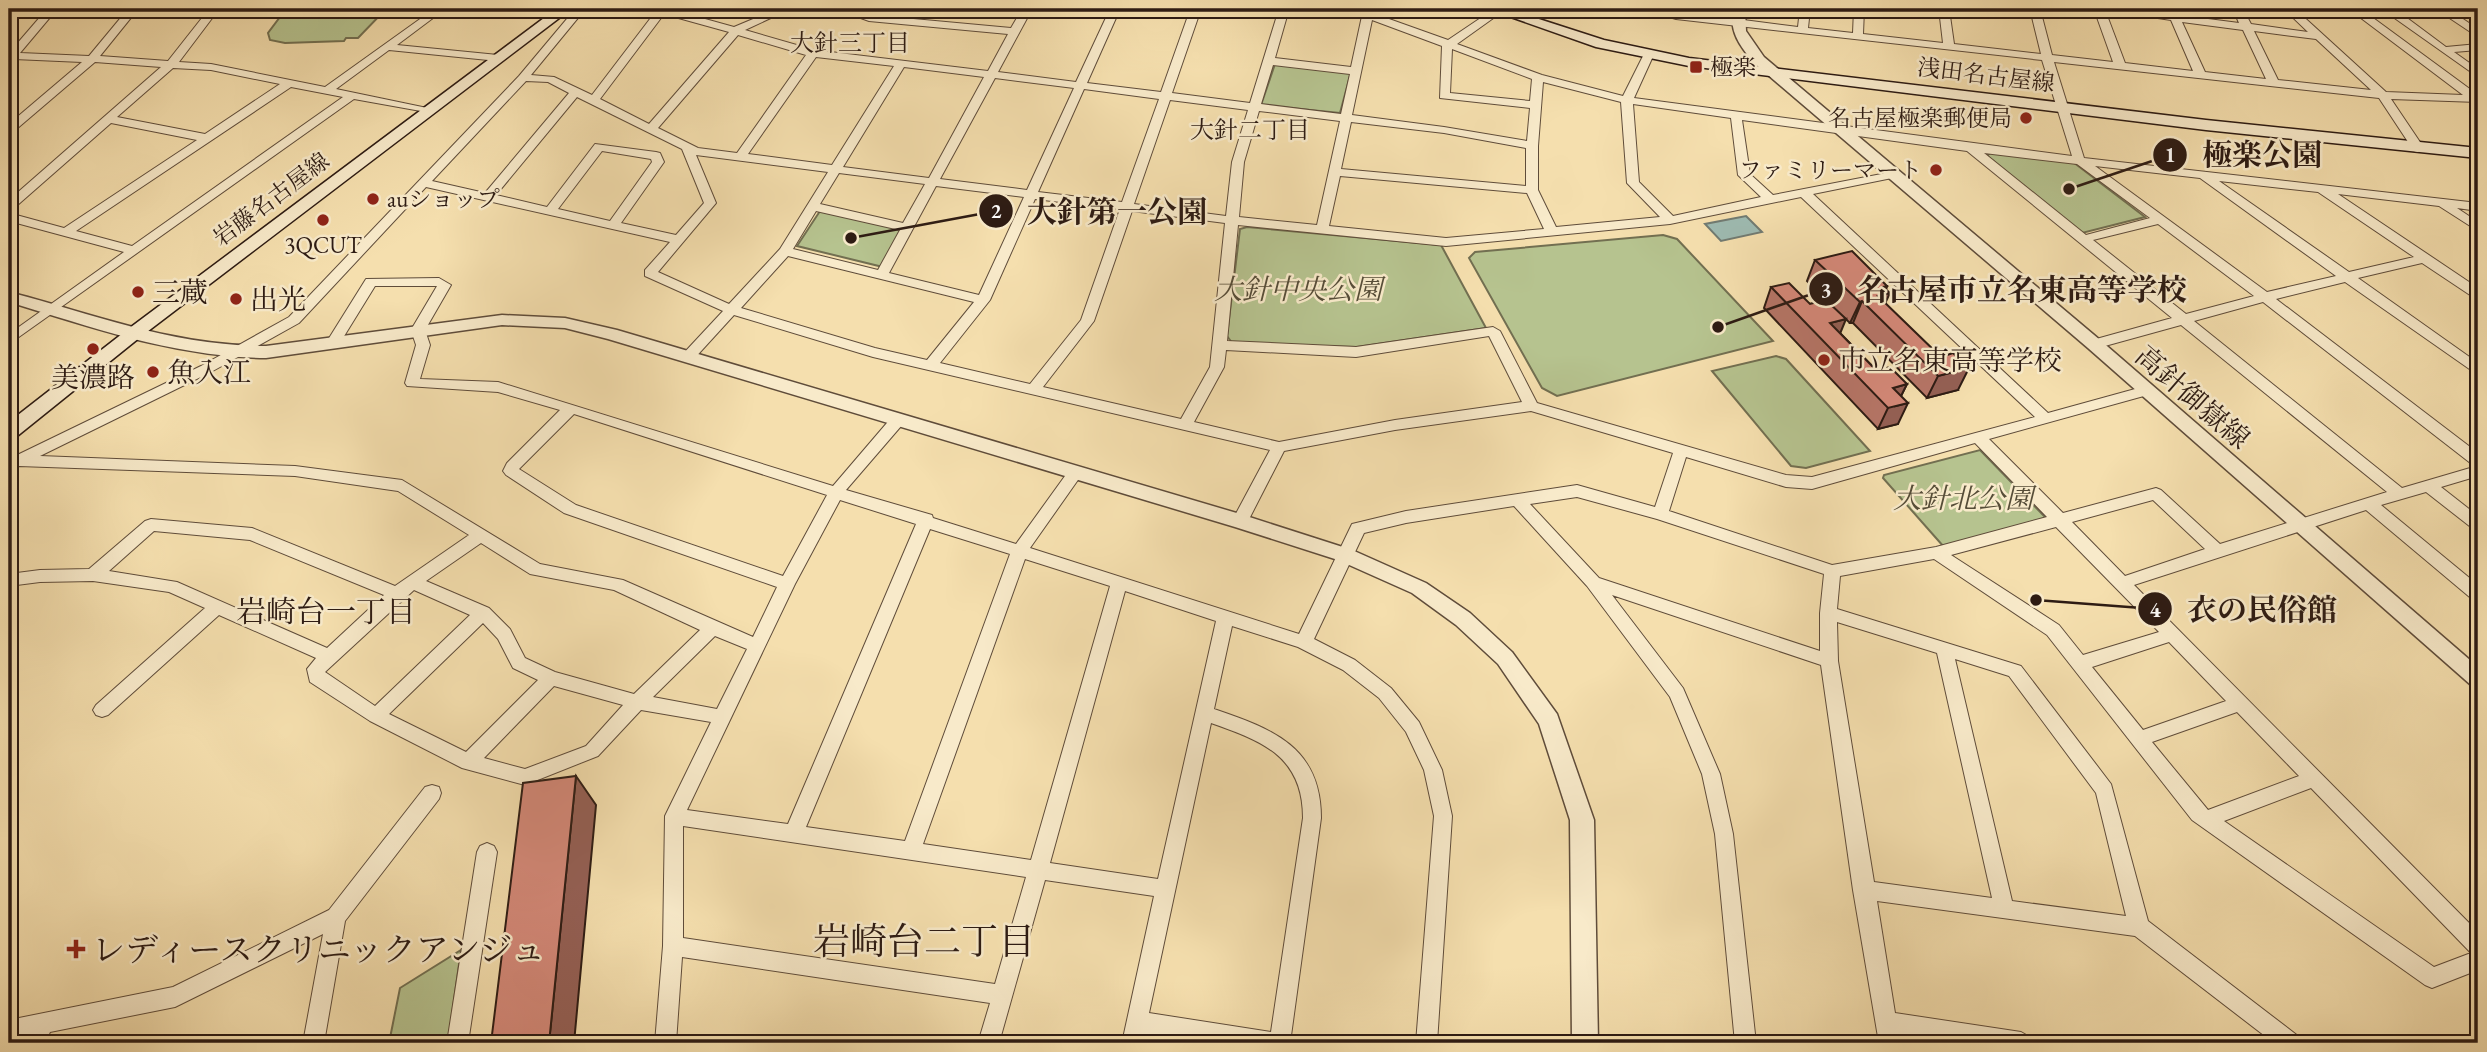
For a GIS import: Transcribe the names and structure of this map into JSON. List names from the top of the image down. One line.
{"streets":{"main road":["浅田名古屋線","岩藤名古屋線"],"street":["高針御嶽線"]},"crossings":[["浅田名古屋線","高針御嶽線"]],"districts":["大針三丁目","大針二丁目","岩崎台一丁目","岩崎台二丁目"],"parks":["大針中央公園","大針北公園"],"places":{"transit":["極楽"],"other":["名古屋極楽郵便局","ファミリーマート","極楽公園","auショップ","3QCUT","大針第一公園","三蔵","出光","名古屋市立名東高等学校","美濃路","市立名東高等学校","魚入江","衣の民俗館"],"health":["レディースクリニックアンジュ"]}}
